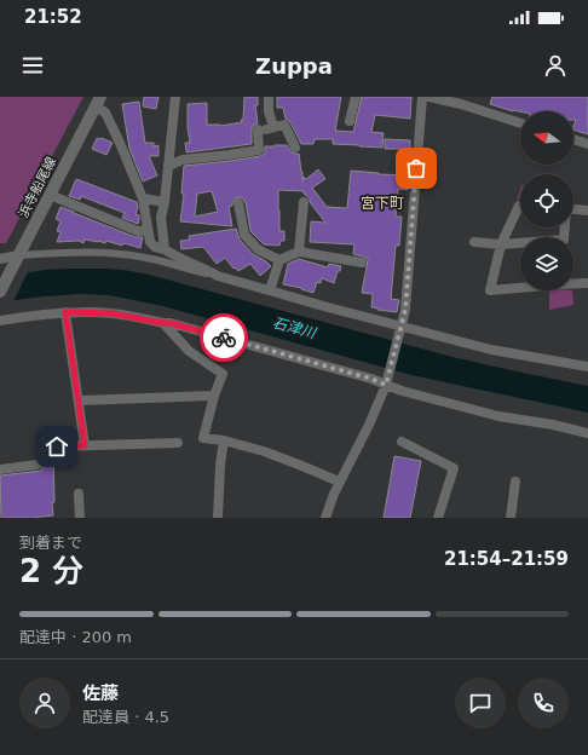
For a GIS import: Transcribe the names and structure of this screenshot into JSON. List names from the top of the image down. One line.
{"streets":{"street":["浜寺船尾線"]},"districts":["宮下町"],"water":["石津川"],"north":"left","page":{"status":"21:52","header":"Zuppa","heading":["2 分","到着まで","21:54–21:59"],"panel":["佐藤","配達員 · 4.5"],"bar":"配達中 · 200 m"}}
